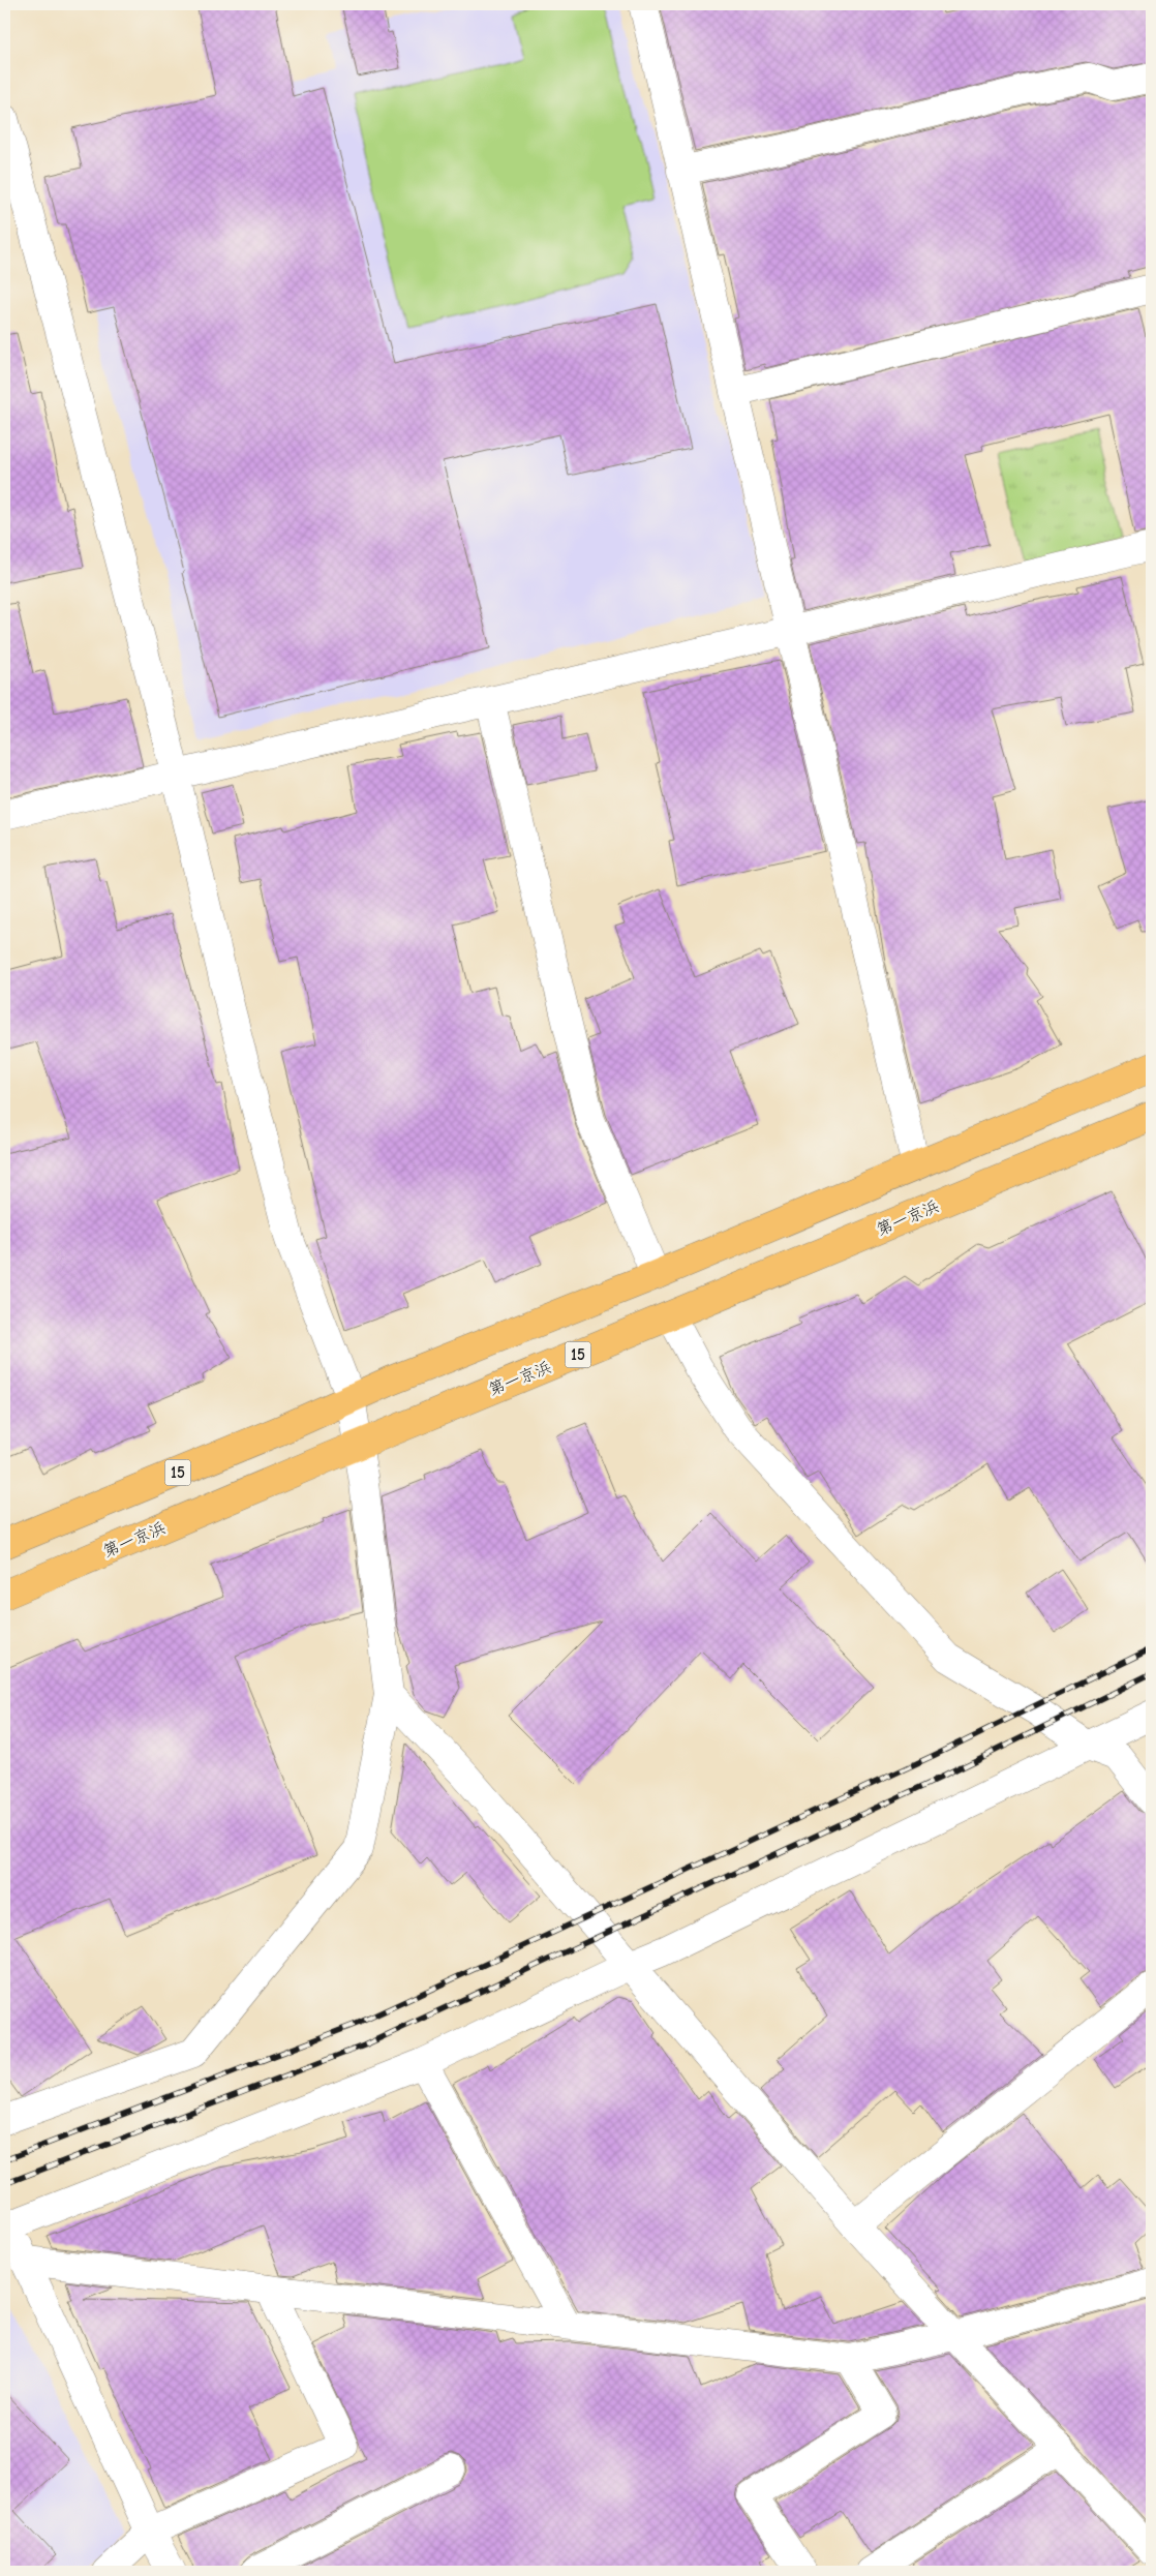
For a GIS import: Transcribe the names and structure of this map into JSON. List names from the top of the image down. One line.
{"streets":{"highway":["第一京浜","15"]}}
